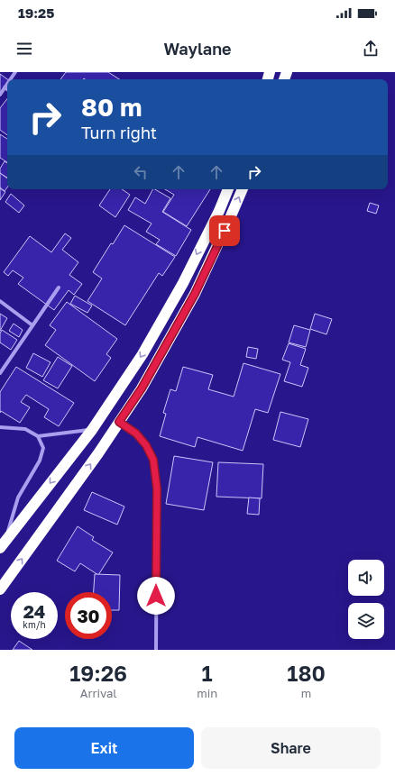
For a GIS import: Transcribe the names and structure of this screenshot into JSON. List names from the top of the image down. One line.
{"page":{"status":"19:25","header":"Waylane","turn":["80 m","Turn right"],"speed":"24 km/h","limit":"30","eta":["19:26","Arrival","1","min","180","m"],"buttons":["Exit","Share"]}}
